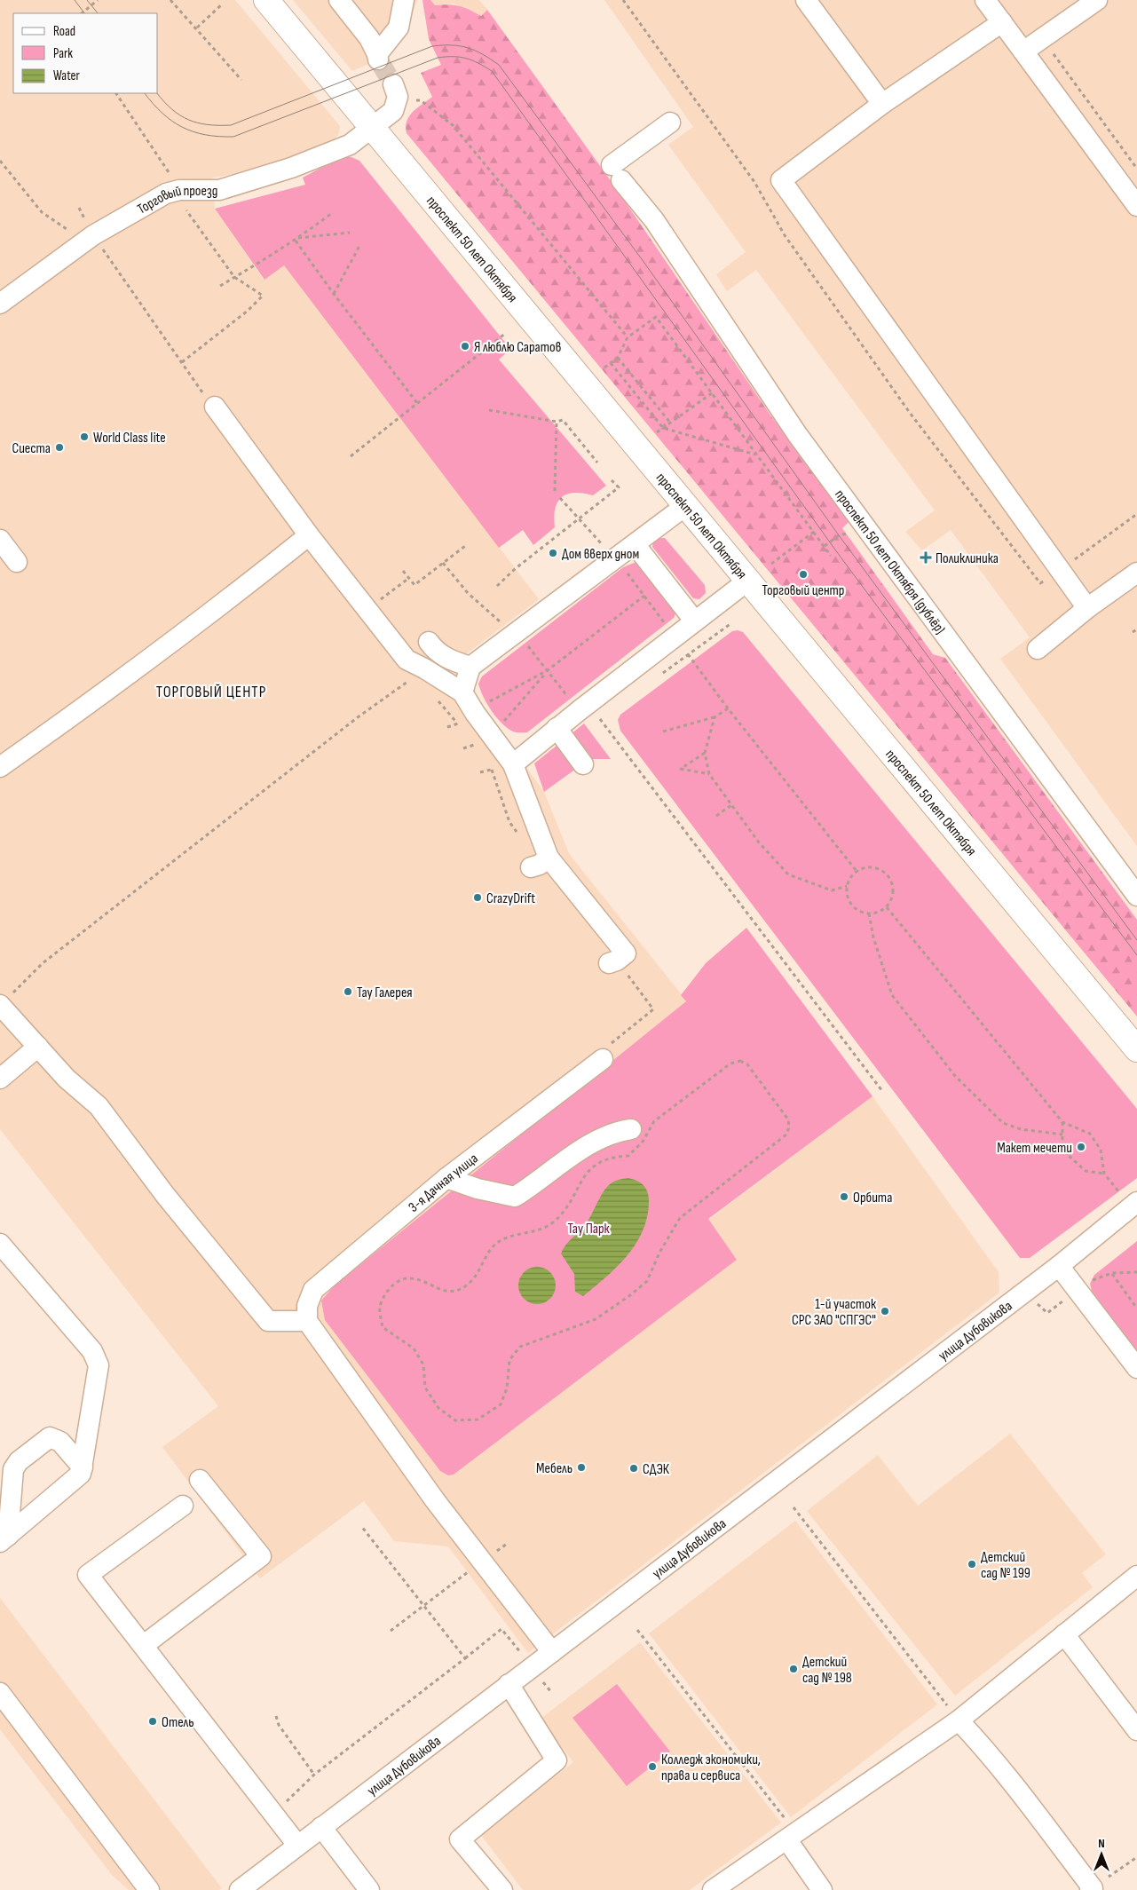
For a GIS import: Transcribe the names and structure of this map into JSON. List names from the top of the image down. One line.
{"streets":{"main road":["проспект 50 лет Октября"],"street":["Торговый проезд","проспект 50 лет Октября (дублёр)","3-я Дачная улица","улица Дубовикова"]},"crossings":[["Торговый проезд","проспект 50 лет Октября"]],"districts":["ТОРГОВЫЙ ЦЕНТР"],"parks":["Тау Парк"],"places":{"other":["Я люблю Саратов","World Class lite","Сиеста","Дом вверх дном","Торговый центр","CrazyDrift","Тау Галерея","Макет мечети","Орбита","1-й участок СРС ЗАО \"СПГЭС\"","Мебель","СДЭК","Детский сад № 199","Детский сад № 198","Отель","Колледж экономики, права и сервиса"],"health":["Поликлиника"]},"legend":["Road","Park","Water"],"north":"top"}
